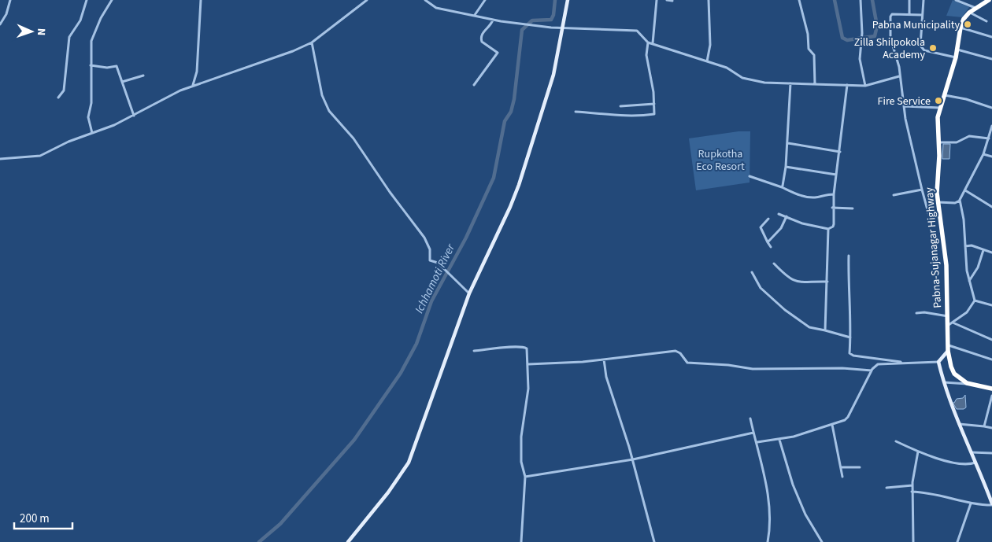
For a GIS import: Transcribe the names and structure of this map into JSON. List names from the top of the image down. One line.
{"streets":{"highway":["Pabna-Sujanagar Highway"]},"water":["Ichhamoti River"],"parks":["Rupkotha Eco Resort"],"places":["Pabna Municipality","Zilla Shilpokola Academy","Fire Service"],"scale_bar":"200 m","north":"right"}
